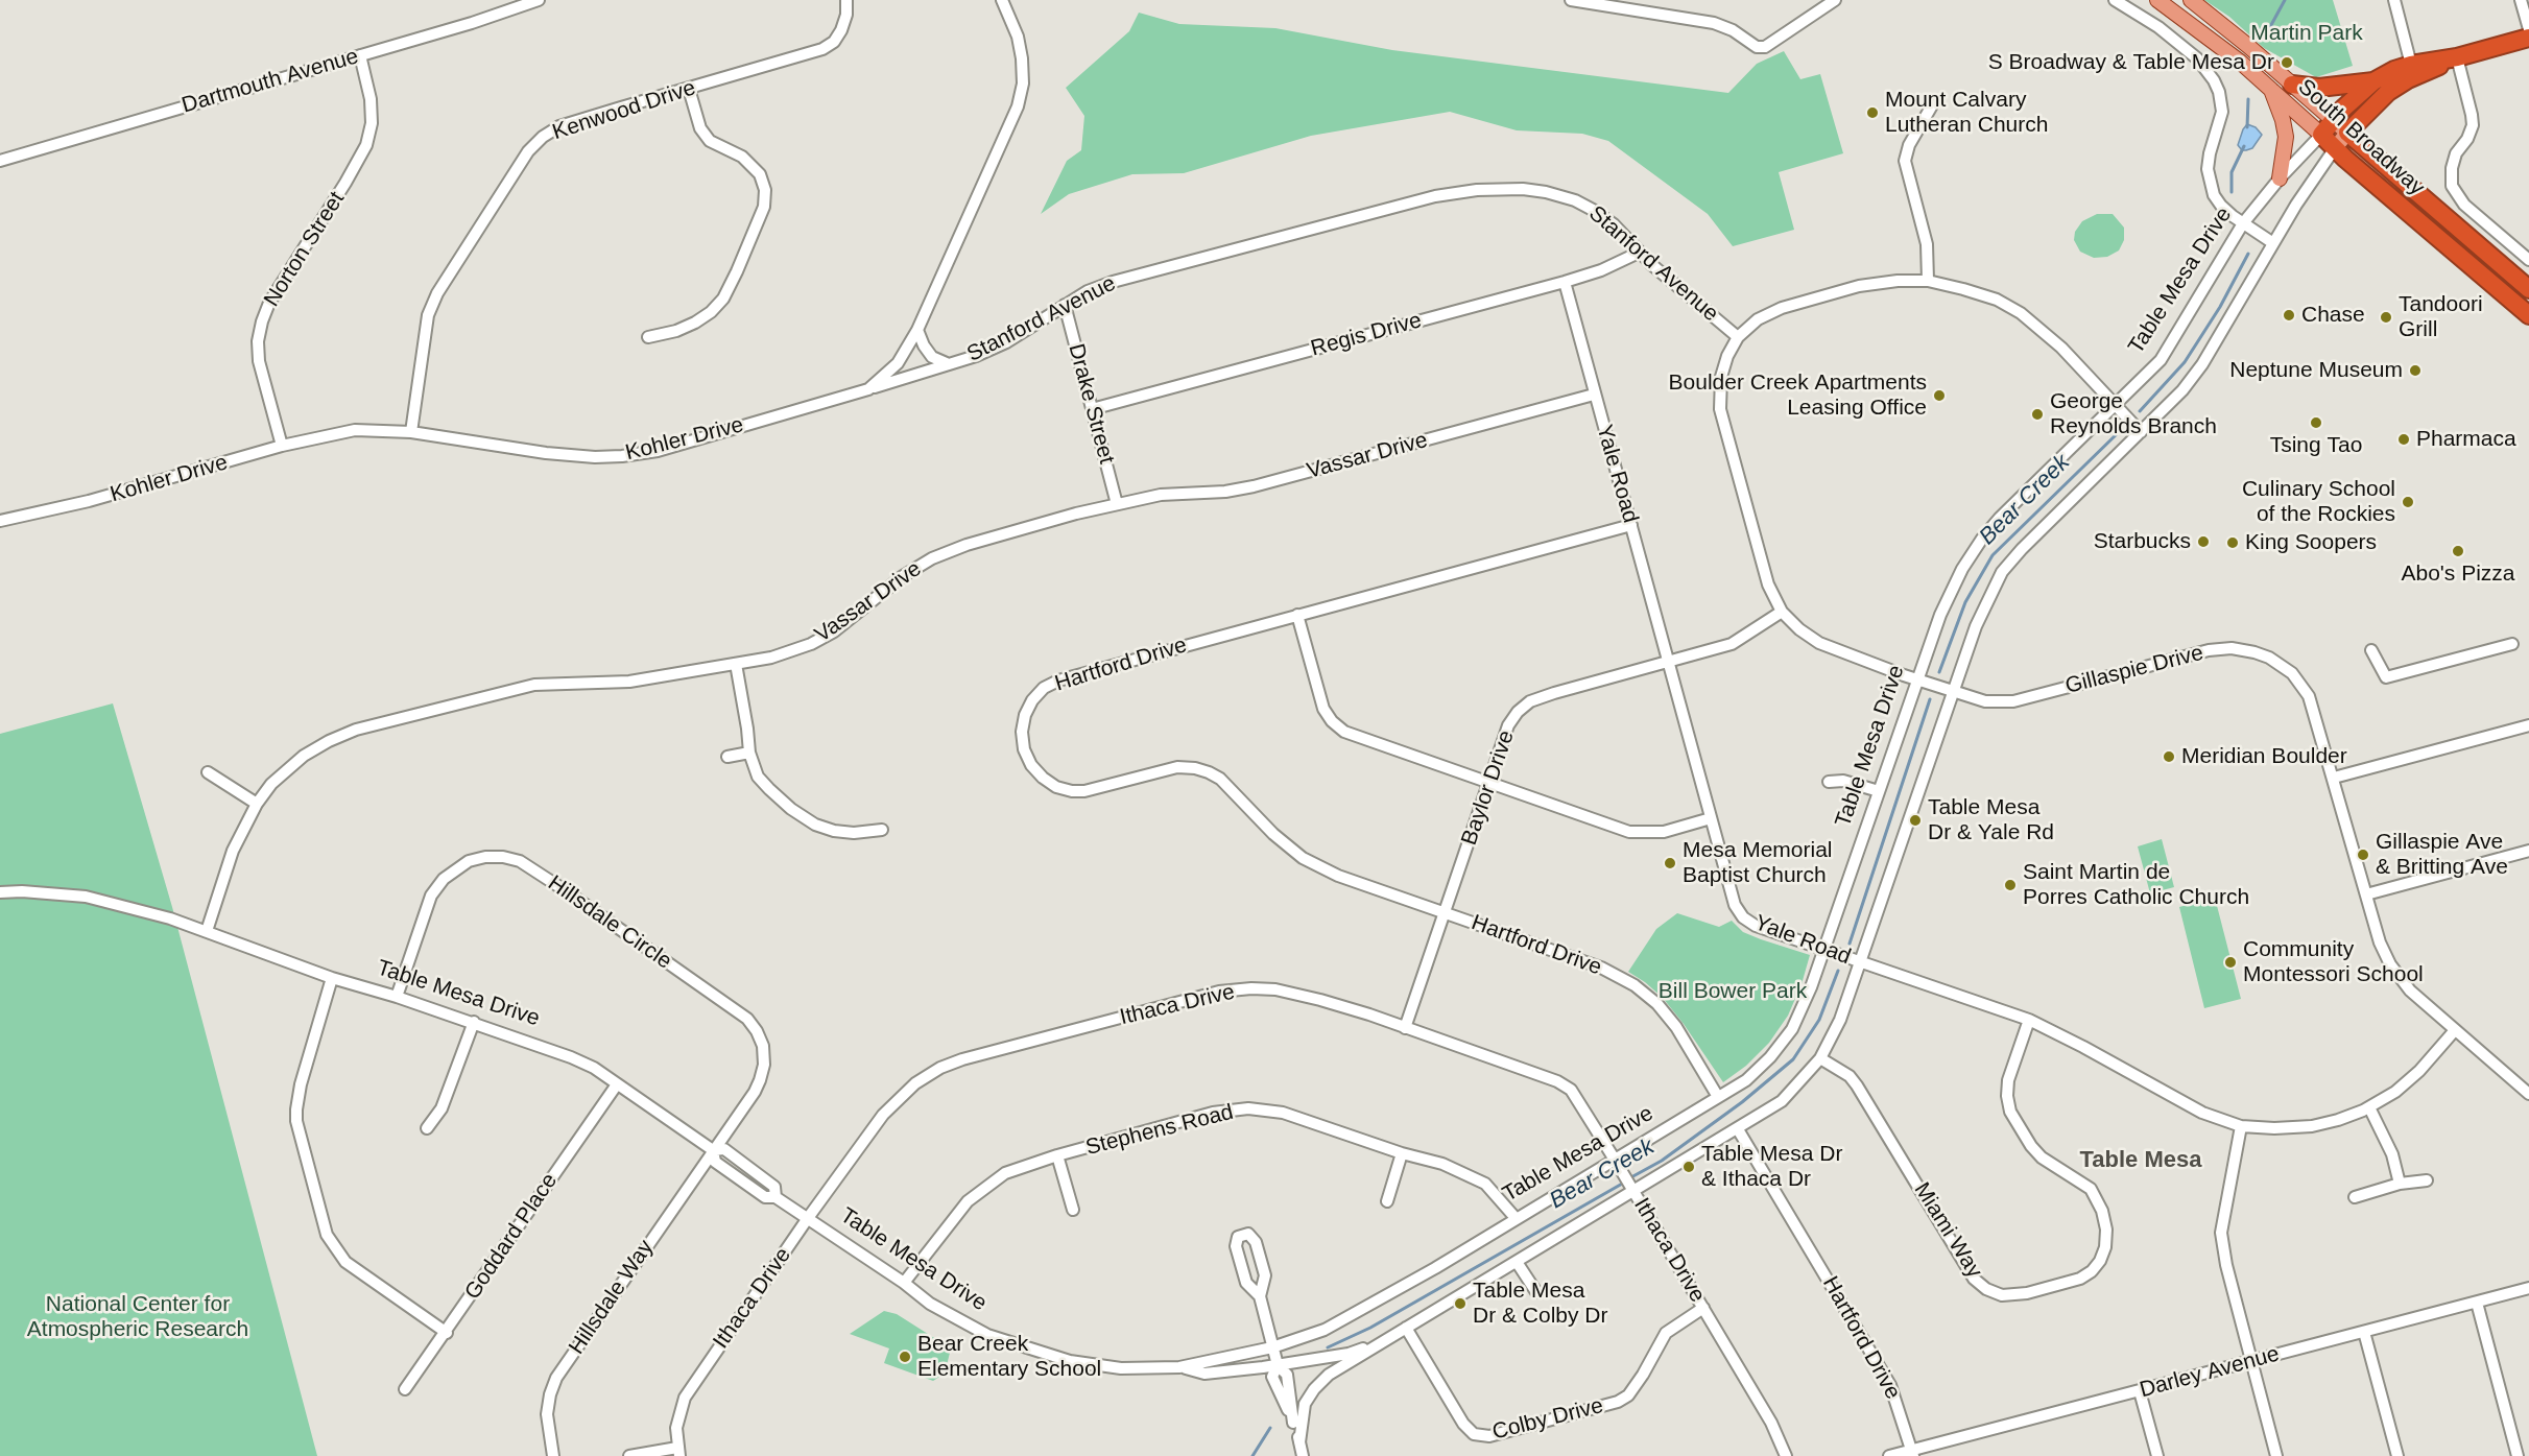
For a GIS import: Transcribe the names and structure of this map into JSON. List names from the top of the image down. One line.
{"streets":{"highway":["South Broadway","Table Mesa Drive"],"street":["Dartmouth Avenue","Kenwood Drive","Norton Street","Stanford Avenue","Regis Drive","Drake Street","Kohler Drive","Vassar Drive","Yale Road","Hartford Drive","Gillaspie Drive","Baylor Drive","Hillsdale Circle","Ithaca Drive","Stephens Road","Miami Way","Goddard Place","Hillsdale Way","Darley Avenue","Colby Drive"]},"crossings":[["Dartmouth Avenue","Norton Street"],["Kenwood Drive","Kohler Drive"],["South Broadway","Table Mesa Drive"],["Norton Street","Kohler Drive"],["Stanford Avenue","Table Mesa Drive"],["Stanford Avenue","Regis Drive"],["Stanford Avenue","Drake Street"],["Stanford Avenue","Kohler Drive"],["Stanford Avenue","Gillaspie Drive"],["Table Mesa Drive","Vassar Drive"],["Table Mesa Drive","Yale Road"],["Table Mesa Drive","Hartford Drive"],["Table Mesa Drive","Gillaspie Drive"],["Table Mesa Drive","Hillsdale Circle"],["Table Mesa Drive","Ithaca Drive"],["Table Mesa Drive","Stephens Road"],["Table Mesa Drive","Miami Way"],["Table Mesa Drive","Goddard Place"],["Table Mesa Drive","Hillsdale Way"],["Table Mesa Drive","Colby Drive"],["Regis Drive","Drake Street"],["Regis Drive","Yale Road"],["Drake Street","Vassar Drive"],["Vassar Drive","Yale Road"],["Yale Road","Hartford Drive"],["Yale Road","Gillaspie Drive"],["Yale Road","Baylor Drive"],["Yale Road","Miami Way"],["Hartford Drive","Baylor Drive"],["Hartford Drive","Darley Avenue"],["Gillaspie Drive","Baylor Drive"],["Baylor Drive","Ithaca Drive"],["Hillsdale Circle","Hillsdale Way"],["Ithaca Drive","Colby Drive"]],"districts":["Table Mesa"],"water":["Bear Creek"],"parks":["Martin Park","Bill Bower Park","National Center for Atmospheric Research"],"places":["S Broadway & Table Mesa Dr","Mount Calvary Lutheran Church","Chase","Tandoori Grill","Neptune Museum","Boulder Creek Apartments Leasing Office","George Reynolds Branch","Tsing Tao","Pharmaca","Culinary School of the Rockies","Starbucks","King Soopers","Abo's Pizza","Meridian Boulder","Table Mesa Dr & Yale Rd","Gillaspie Ave & Britting Ave","Mesa Memorial Baptist Church","Saint Martin de Porres Catholic Church","Community Montessori School","Table Mesa Dr & Ithaca Dr","Table Mesa Dr & Colby Dr","Bear Creek Elementary School"]}
